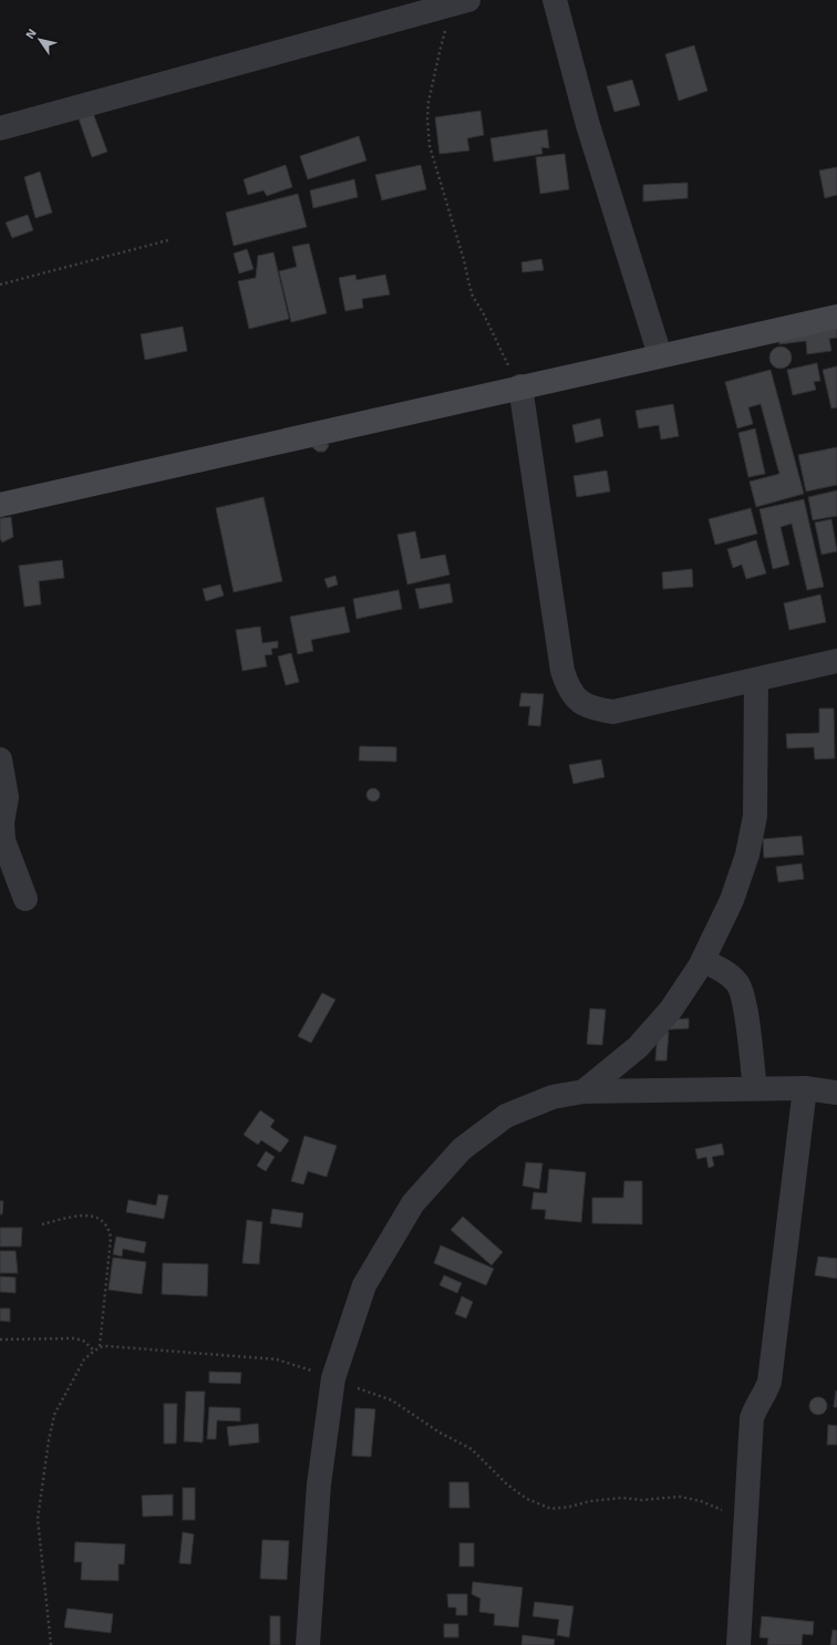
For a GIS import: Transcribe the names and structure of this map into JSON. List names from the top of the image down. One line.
{"north":"top left"}
